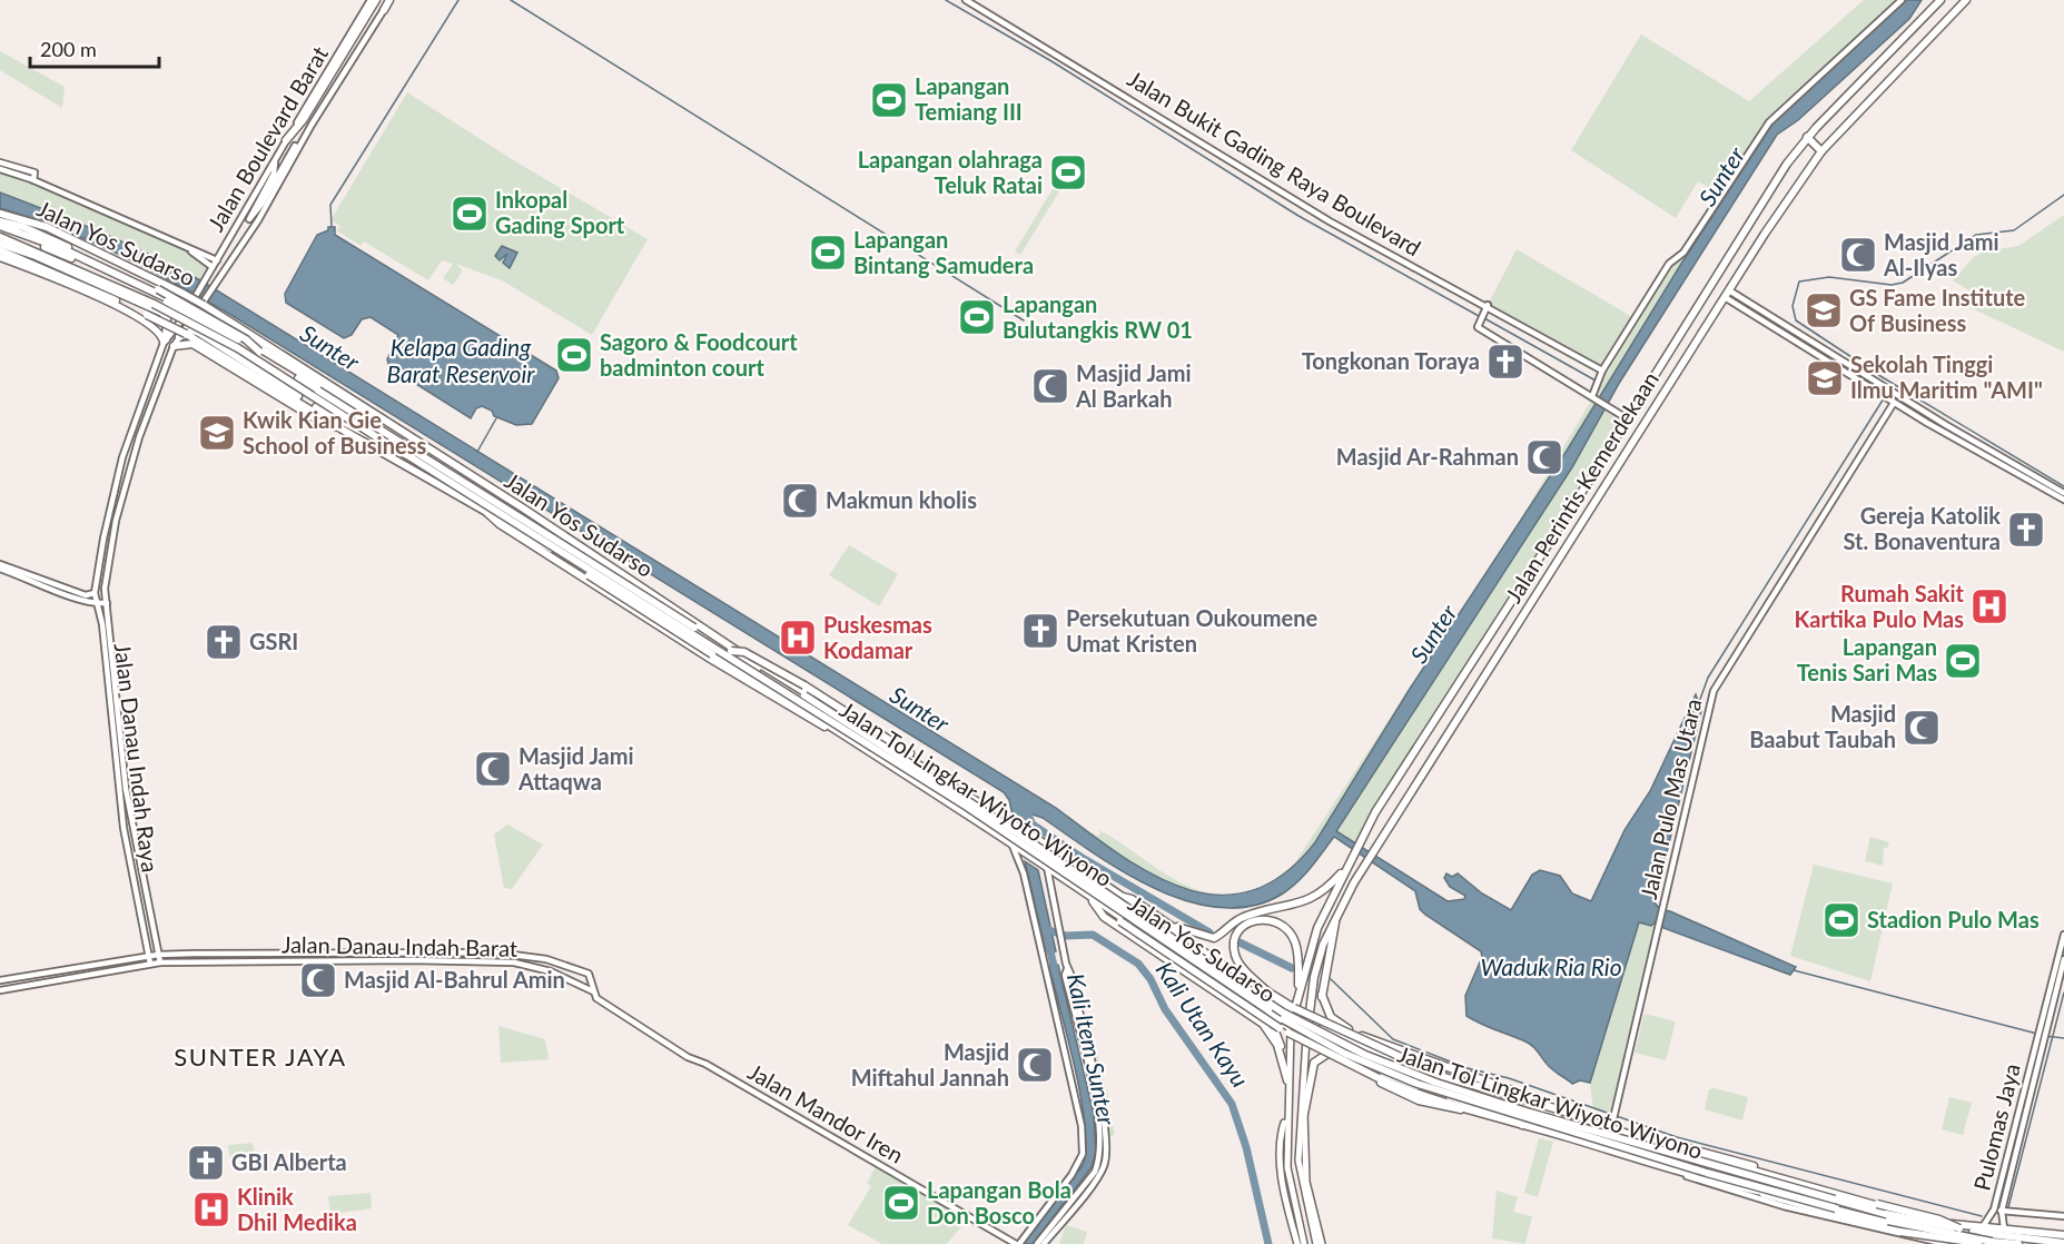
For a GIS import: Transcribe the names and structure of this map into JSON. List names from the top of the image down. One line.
{"streets":{"highway":["Jalan Yos Sudarso","Jalan Perintis Kemerdekaan","Jalan Tol Lingkar Wiyoto Wiyono"],"street":["Jalan Boulevard Barat","Jalan Bukit Gading Raya Boulevard","Jalan Danau Indah Raya","Jalan Pulo Mas Utara","Jalan Danau Indah Barat","Jalan Mandor Iren","Pulomas Jaya"]},"crossings":[["Jalan Boulevard Barat","Jalan Danau Indah Raya"],["Jalan Danau Indah Raya","Jalan Danau Indah Barat"],["Jalan Danau Indah Barat","Jalan Mandor Iren"]],"districts":["SUNTER JAYA"],"water":["Sunter","Kelapa Gading Barat Reservoir","Waduk Ria Rio","Kali Utan Kayu","Kali Item Sunter"],"places":{"sports":["Lapangan Temiang III","Lapangan olahraga Teluk Ratai","Inkopal Gading Sport","Lapangan Bintang Samudera","Lapangan Bulutangkis RW 01","Sagoro & Foodcourt badminton court","Lapangan Tenis Sari Mas","Stadion Pulo Mas","Lapangan Bola Don Bosco"],"mosque":["Masjid Jami Al-Ilyas","Masjid Jami Al Barkah","Masjid Ar-Rahman","Makmun kholis","Masjid Baabut Taubah","Masjid Jami Attaqwa","Masjid Al-Bahrul Amin","Masjid Miftahul Jannah"],"school or university":["GS Fame Institute Of Business","Sekolah Tinggi Ilmu Maritim \"AMI\"","Kwik Kian Gie School of Business"],"church":["Tongkonan Toraya","Gereja Katolik St. Bonaventura","Persekutuan Oukoumene Umat Kristen","GSRI","GBI Alberta"],"hospital":["Rumah Sakit Kartika Pulo Mas","Puskesmas Kodamar","Klinik Dhil Medika"]},"scale_bar":"200 m"}
